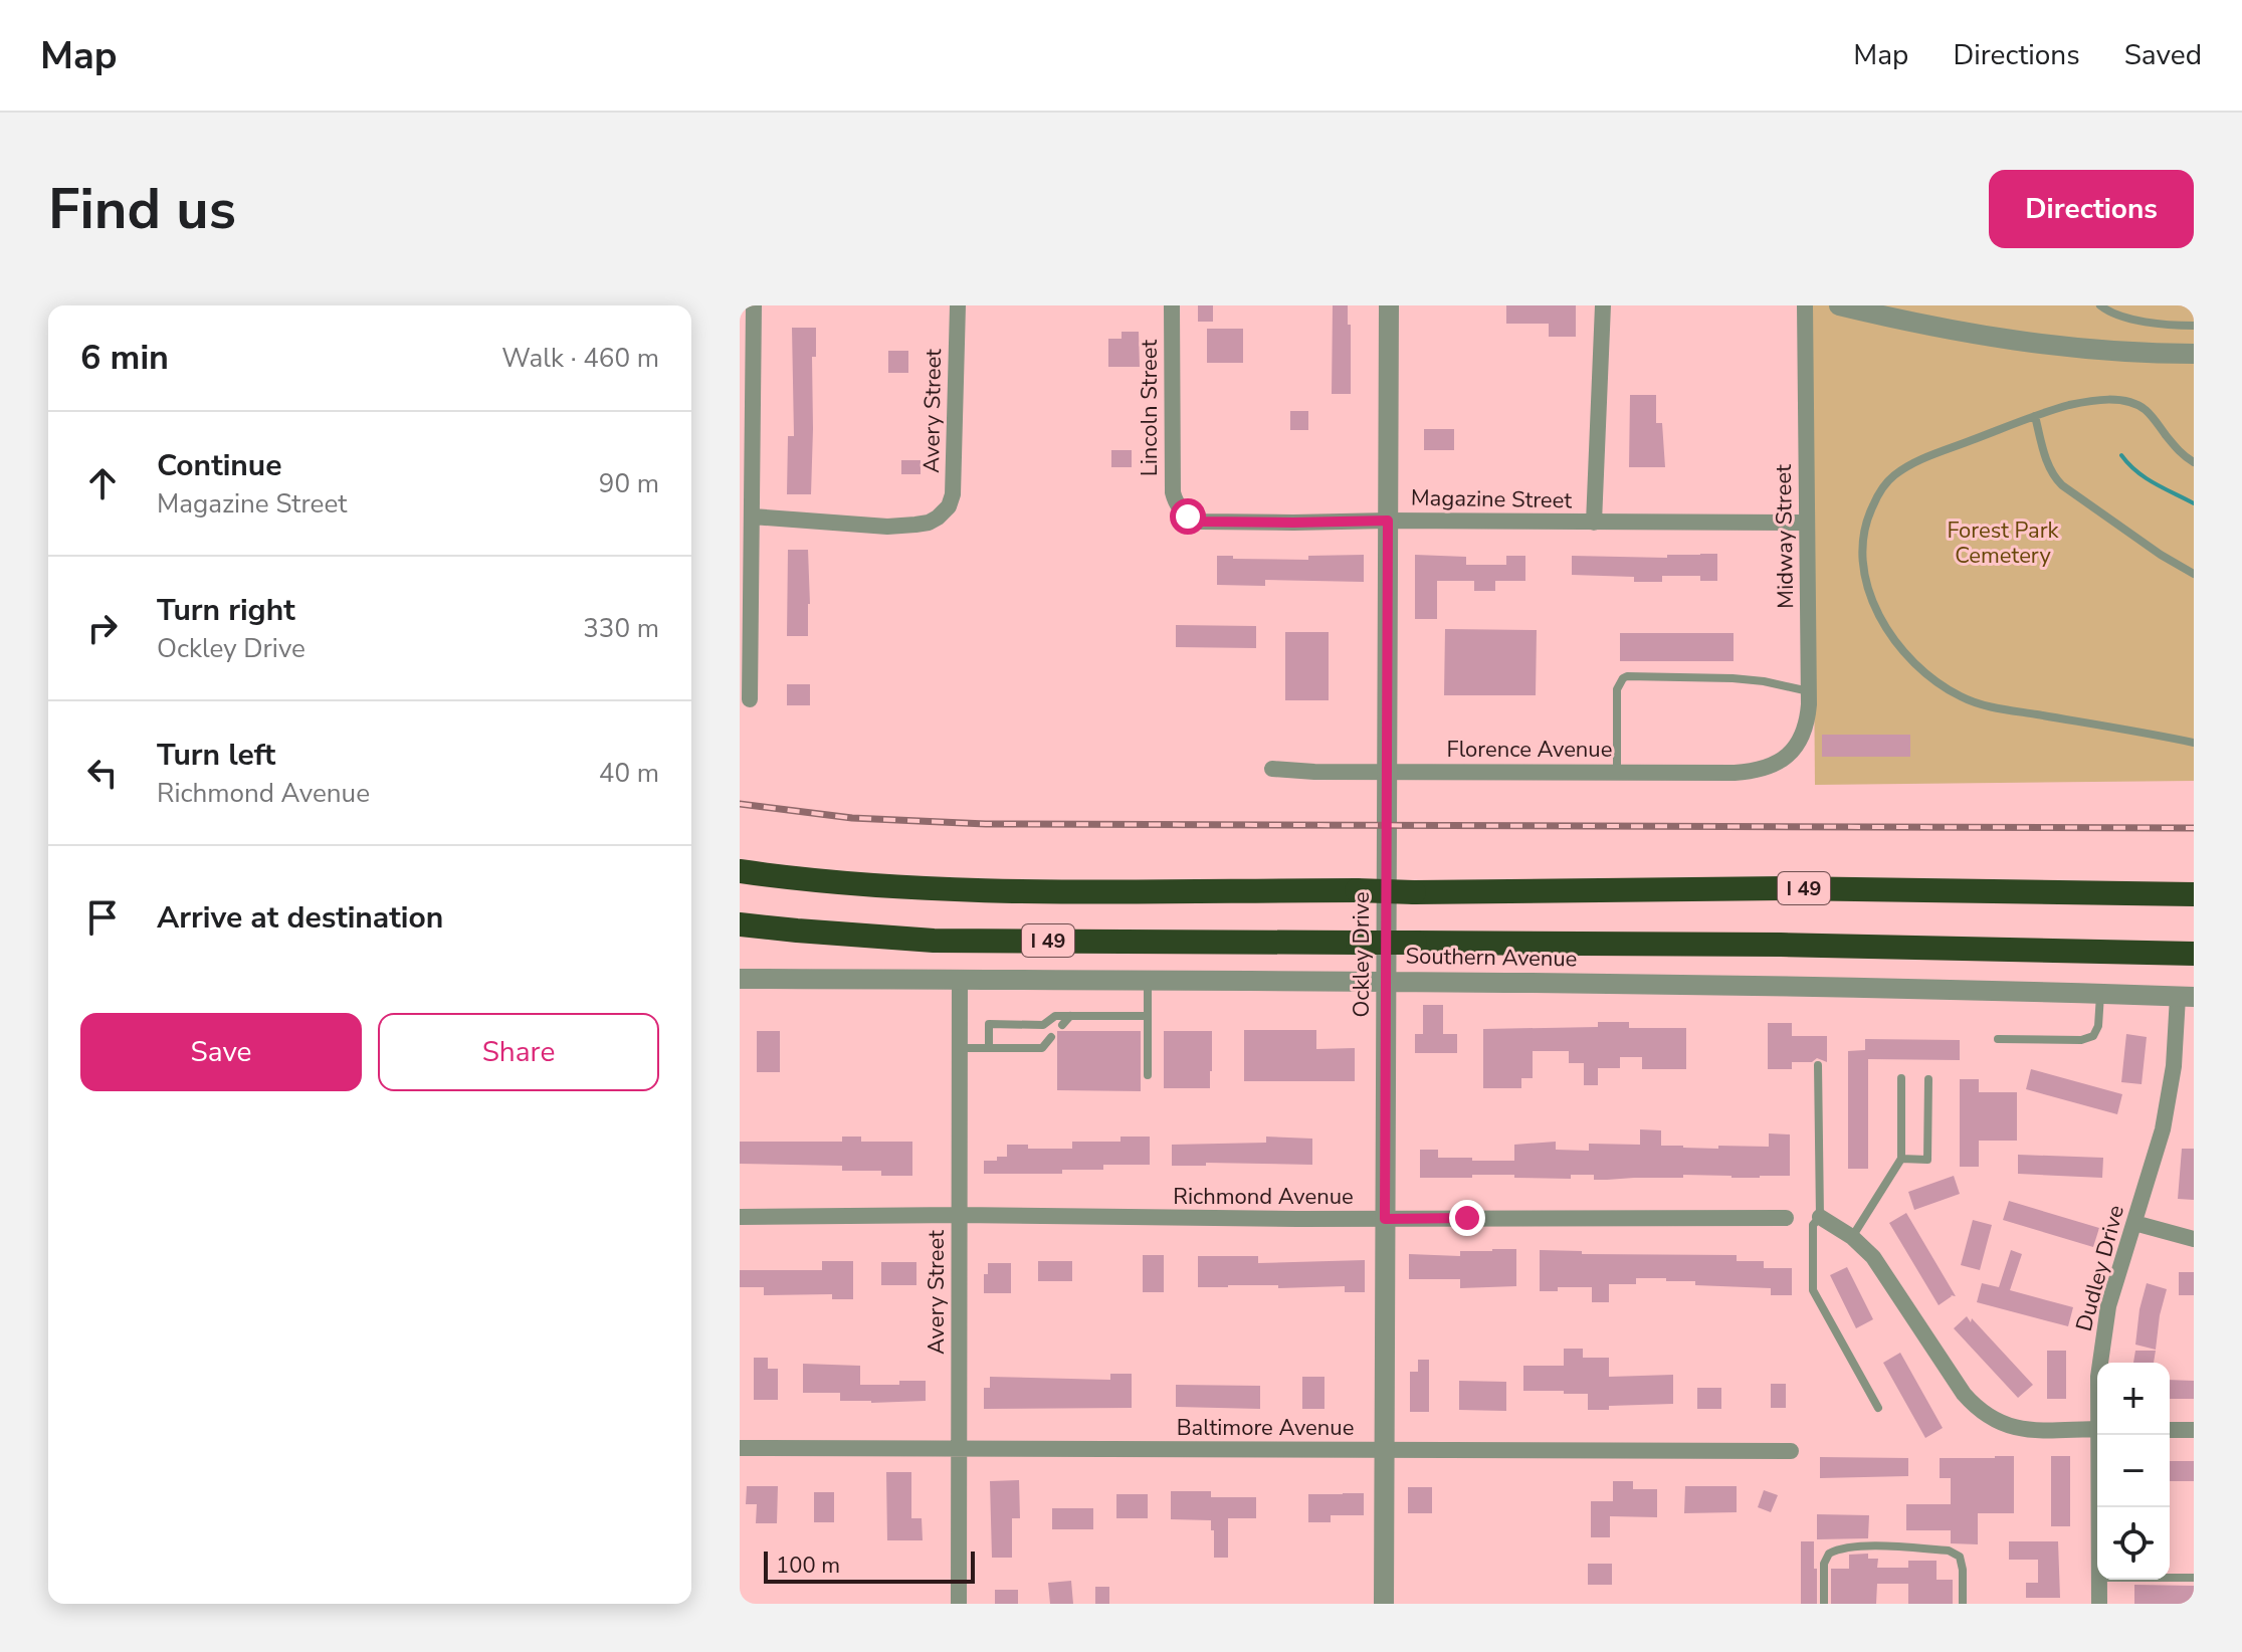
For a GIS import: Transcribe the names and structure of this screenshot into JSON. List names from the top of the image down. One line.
{"streets":{"highway":["I 49"],"street":["Lincoln Street","Avery Street","Magazine Street","Midway Street","Florence Avenue","Ockley Drive","Southern Avenue","Richmond Avenue","Dudley Drive","Baltimore Avenue"]},"crossings":[["Lincoln Street","Magazine Street"],["Avery Street","Southern Avenue"],["Avery Street","Richmond Avenue"],["Avery Street","Baltimore Avenue"],["Magazine Street","Midway Street"],["Magazine Street","Ockley Drive"],["Midway Street","Florence Avenue"],["Florence Avenue","Ockley Drive"],["Ockley Drive","Southern Avenue"],["Ockley Drive","Richmond Avenue"],["Ockley Drive","Baltimore Avenue"],["Southern Avenue","Dudley Drive"]],"parks":["Forest Park Cemetery"],"scale_bar":"100 m","page":{"header":"Map","nav":["Map","Directions","Saved"],"buttons":["Directions",["Save","Share"]],"title":"Find us","heading":["6 min","Walk · 460 m"],"list":[["Continue","Magazine Street","90 m"],["Turn right","Ockley Drive","330 m"],["Turn left","Richmond Avenue","40 m"],"Arrive at destination"],"map_buttons":["+","−"],"scale":"100 m"}}
